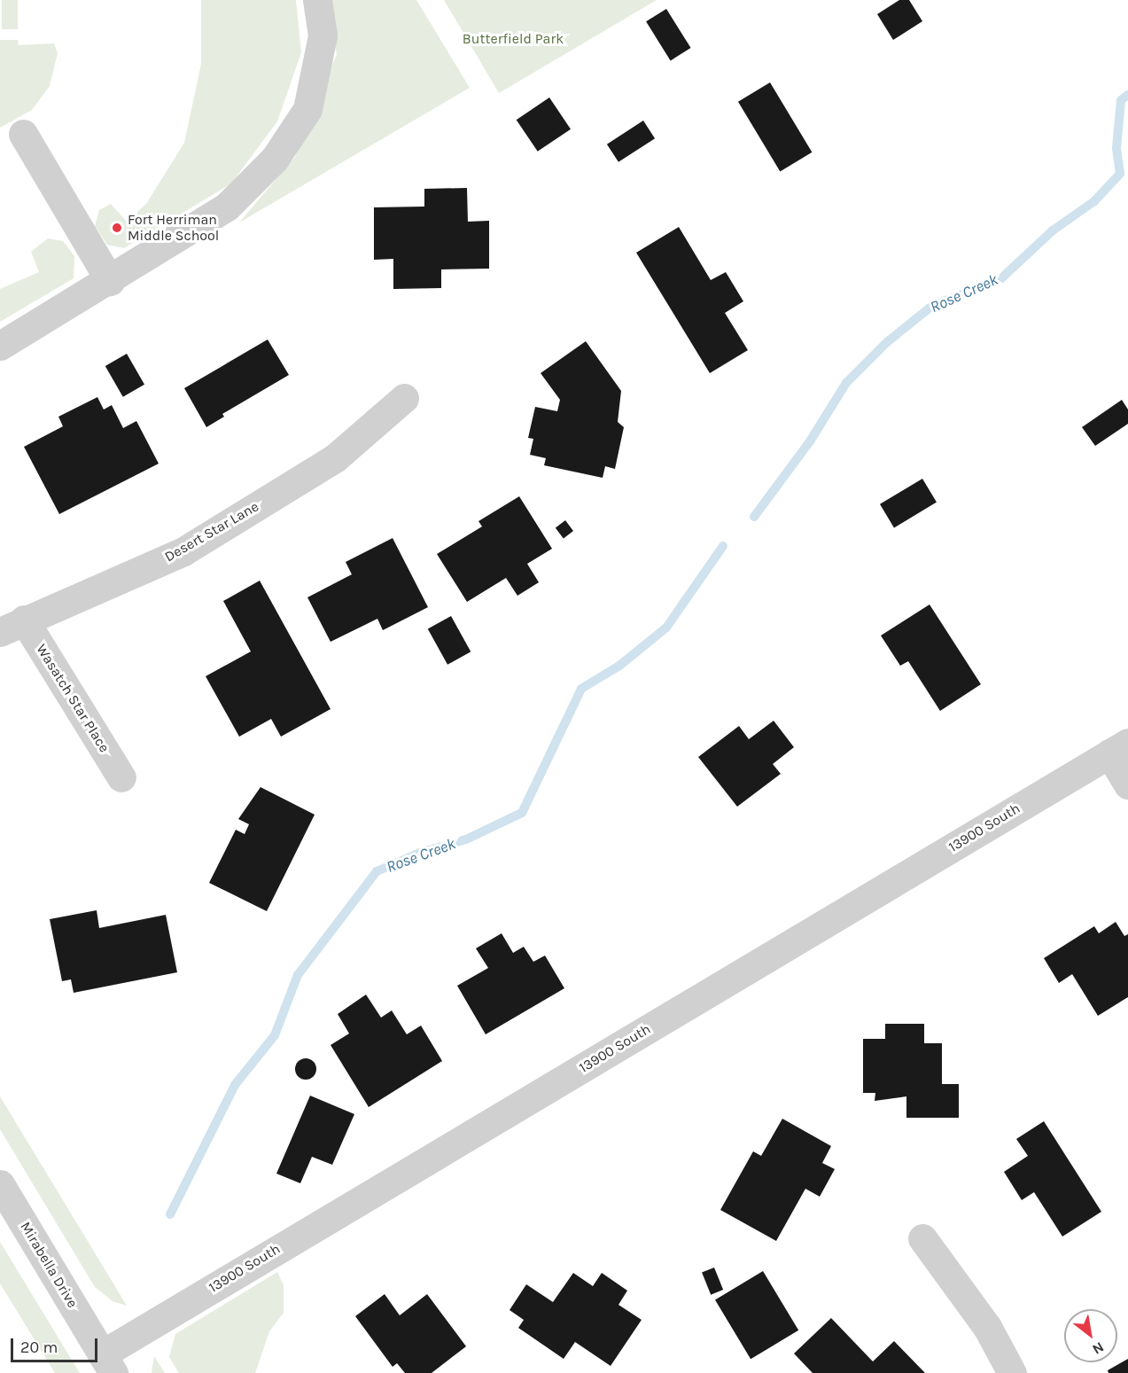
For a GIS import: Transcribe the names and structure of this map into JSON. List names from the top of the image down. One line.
{"streets":{"street":["Desert Star Lane","Wasatch Star Place","13900 South","Mirabella Drive"]},"crossings":[["Desert Star Lane","Wasatch Star Place"],["13900 South","Mirabella Drive"]],"water":["Rose Creek"],"parks":["Butterfield Park"],"places":["Fort Herriman Middle School"],"scale_bar":"20 m","north":"bottom right"}
